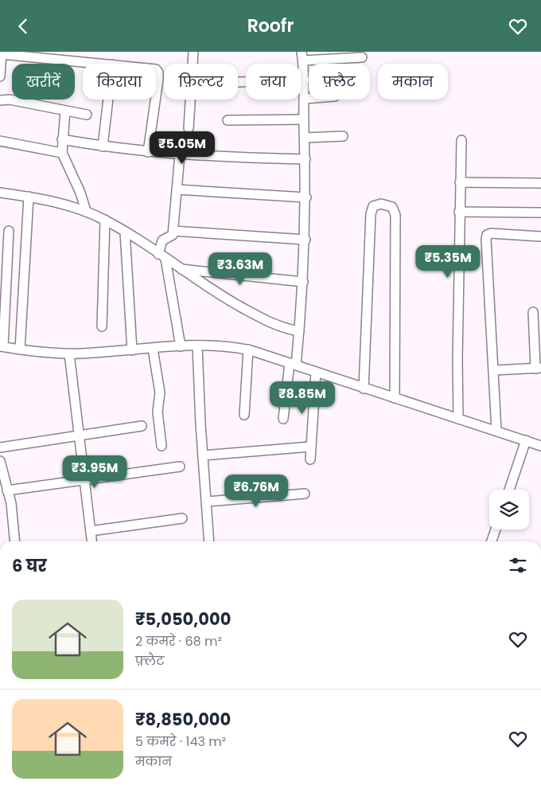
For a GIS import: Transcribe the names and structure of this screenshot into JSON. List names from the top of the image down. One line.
{"page":{"header":"Roofr","chip":["खरीदें","किराया","फ़िल्टर","नया","फ़्लैट","मकान"],"price":["₹5.05M","₹5.35M","₹3.63M","₹8.85M","₹3.95M","₹6.76M"],"heading":"6 घर","list":[{"name":"₹5,050,000","note":"2 कमरे · 68 m² · फ़्लैट"},{"name":"₹8,850,000","note":"5 कमरे · 143 m² · मकान"}]}}
